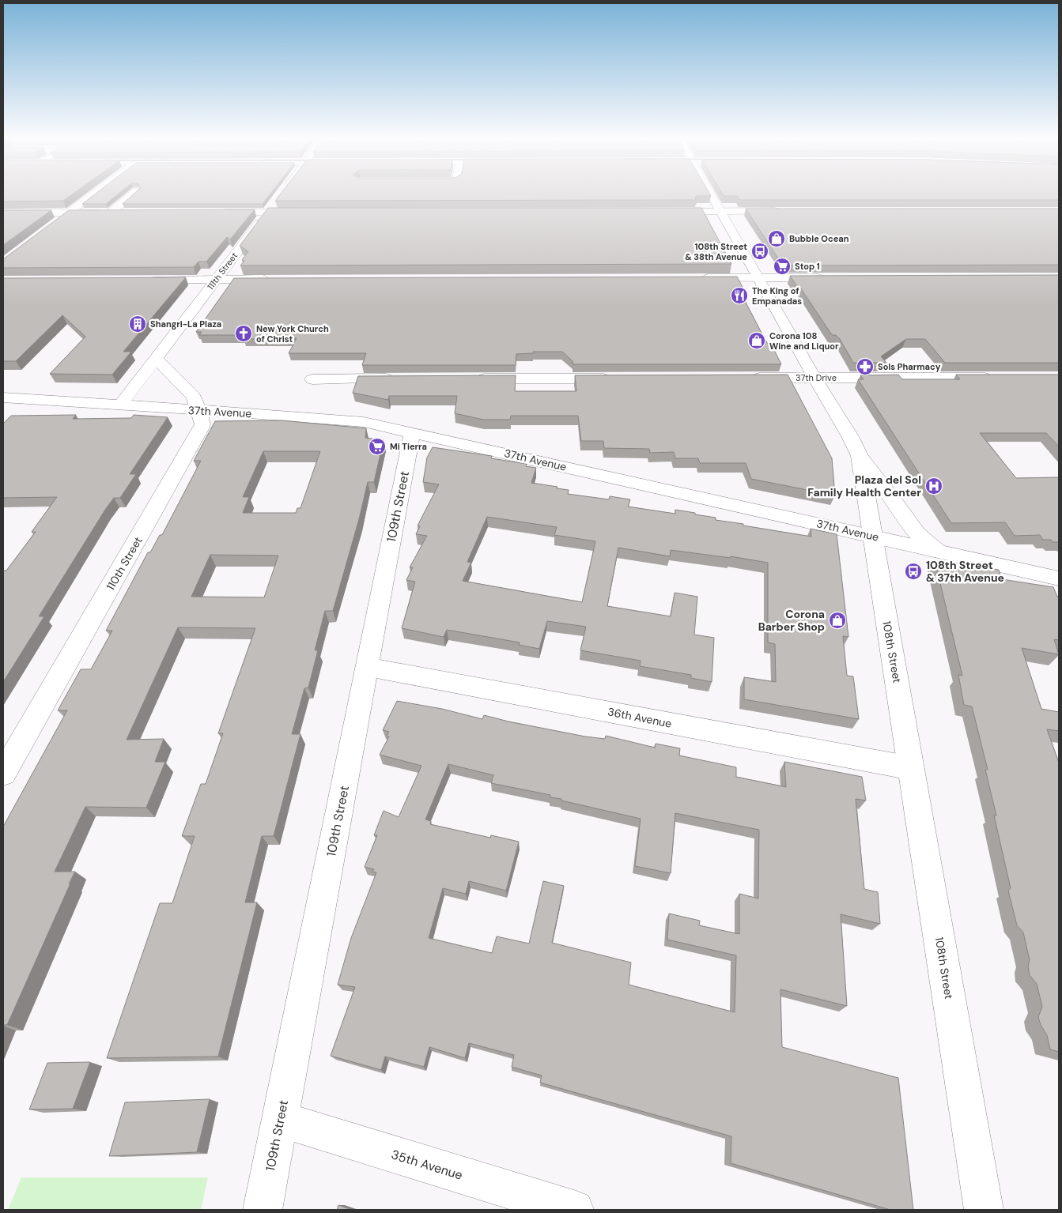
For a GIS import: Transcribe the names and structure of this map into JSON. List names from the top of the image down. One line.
{"streets":{"street":["111th Street","37th Drive","37th Avenue","109th Street","110th Street","108th Street","36th Avenue","35th Avenue"]},"crossings":[["111th Street","37th Avenue"],["111th Street","110th Street"],["37th Drive","108th Street"],["37th Avenue","109th Street"],["37th Avenue","110th Street"],["37th Avenue","108th Street"],["109th Street","36th Avenue"],["109th Street","35th Avenue"],["108th Street","36th Avenue"]],"places":{"shop":["Bubble Ocean","Corona 108 Wine and Liquor","Corona Barber Shop"],"bus stop":["108th Street & 38th Avenue","108th Street & 37th Avenue"],"supermarket":["Stop 1","Mi Tierra"],"restaurant":["The King of Empanadas"],"building":["Shangri-La Plaza"],"church":["New York Church of Christ"],"pharmacy":["Sols Pharmacy"],"hospital":["Plaza del Sol Family Health Center"]}}
